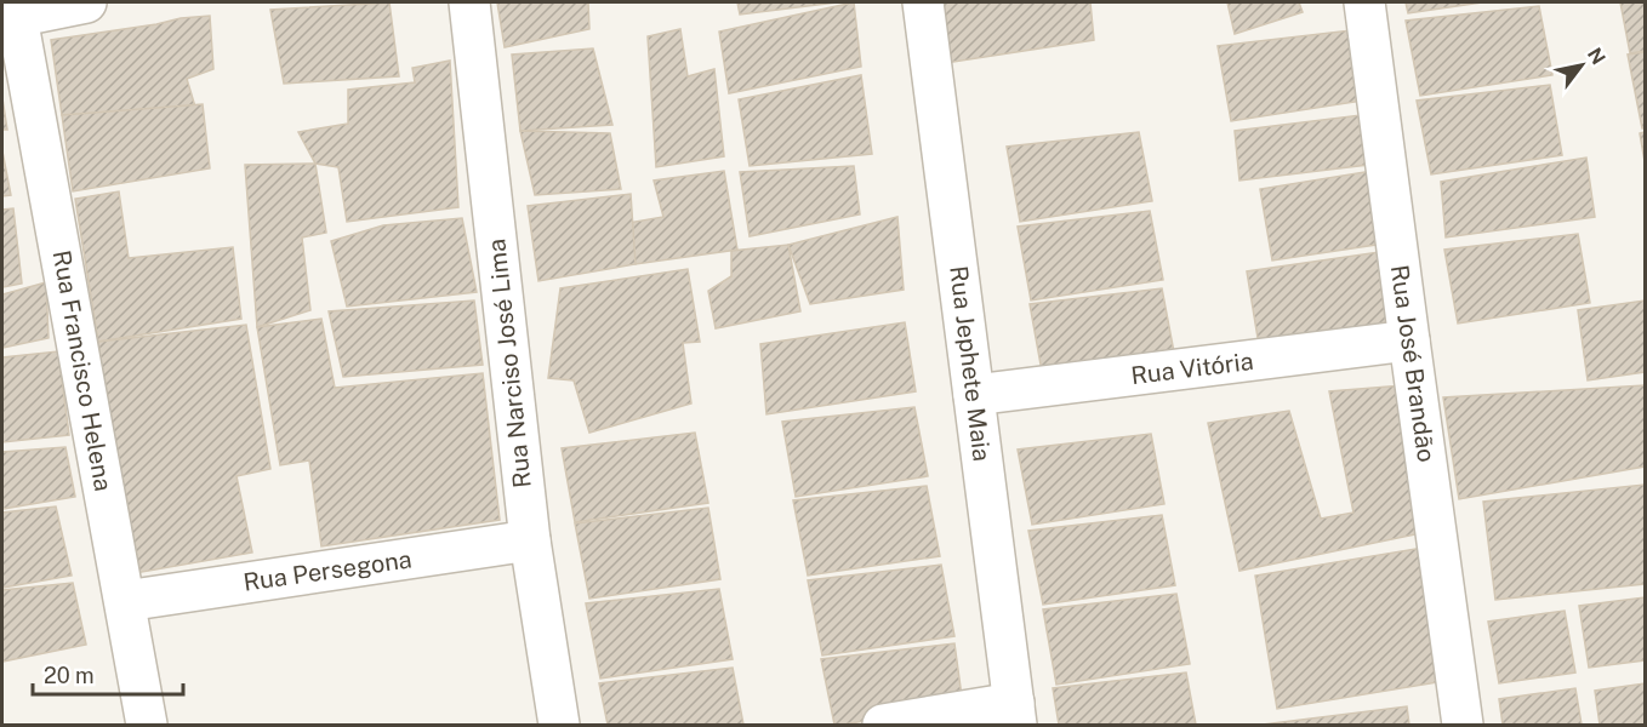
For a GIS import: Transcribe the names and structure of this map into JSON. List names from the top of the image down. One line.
{"streets":{"street":["Rua Narciso José Lima","Rua Jephete Maia","Rua José Brandão","Rua Vitória","Rua Francisco Helena","Rua Persegona"]},"crossings":[["Rua Narciso José Lima","Rua Persegona"],["Rua Jephete Maia","Rua Vitória"],["Rua José Brandão","Rua Vitória"],["Rua Francisco Helena","Rua Persegona"]],"scale_bar":"20 m","north":"top right"}
